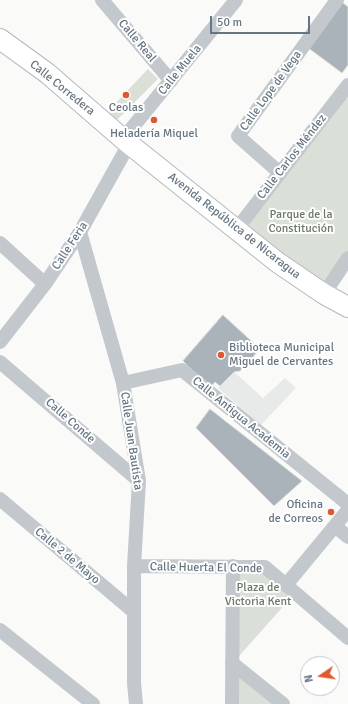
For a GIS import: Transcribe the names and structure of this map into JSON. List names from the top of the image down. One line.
{"streets":{"street":["Calle Real","Calle Muela","Calle Corredera","Calle Lope de Vega","Calle Carlos Méndez","Avenida República de Nicaragua","Calle Feria","Calle Antigua Academia","Calle Conde","Calle Juan Bautista","Calle 2 de Mayo","Calle Huerta El Conde"]},"crossings":[["Calle Real","Calle Muela"],["Calle Muela","Calle Corredera"],["Calle Muela","Avenida República de Nicaragua"],["Calle Muela","Calle Feria"],["Calle Corredera","Avenida República de Nicaragua"],["Calle Corredera","Calle Feria"],["Calle Lope de Vega","Calle Carlos Méndez"],["Calle Carlos Méndez","Avenida República de Nicaragua"],["Avenida República de Nicaragua","Calle Feria"],["Calle Feria","Calle Juan Bautista"],["Calle Antigua Academia","Calle Juan Bautista"],["Calle Conde","Calle Juan Bautista"],["Calle Juan Bautista","Calle 2 de Mayo"],["Calle Juan Bautista","Calle Huerta El Conde"]],"parks":["Parque de la Constitución","Plaza de Victoria Kent"],"places":["Ceolas","Heladería Miquel","Biblioteca Municipal Miguel de Cervantes","Oficina de Correos"],"scale_bar":"50 m","north":"left"}
